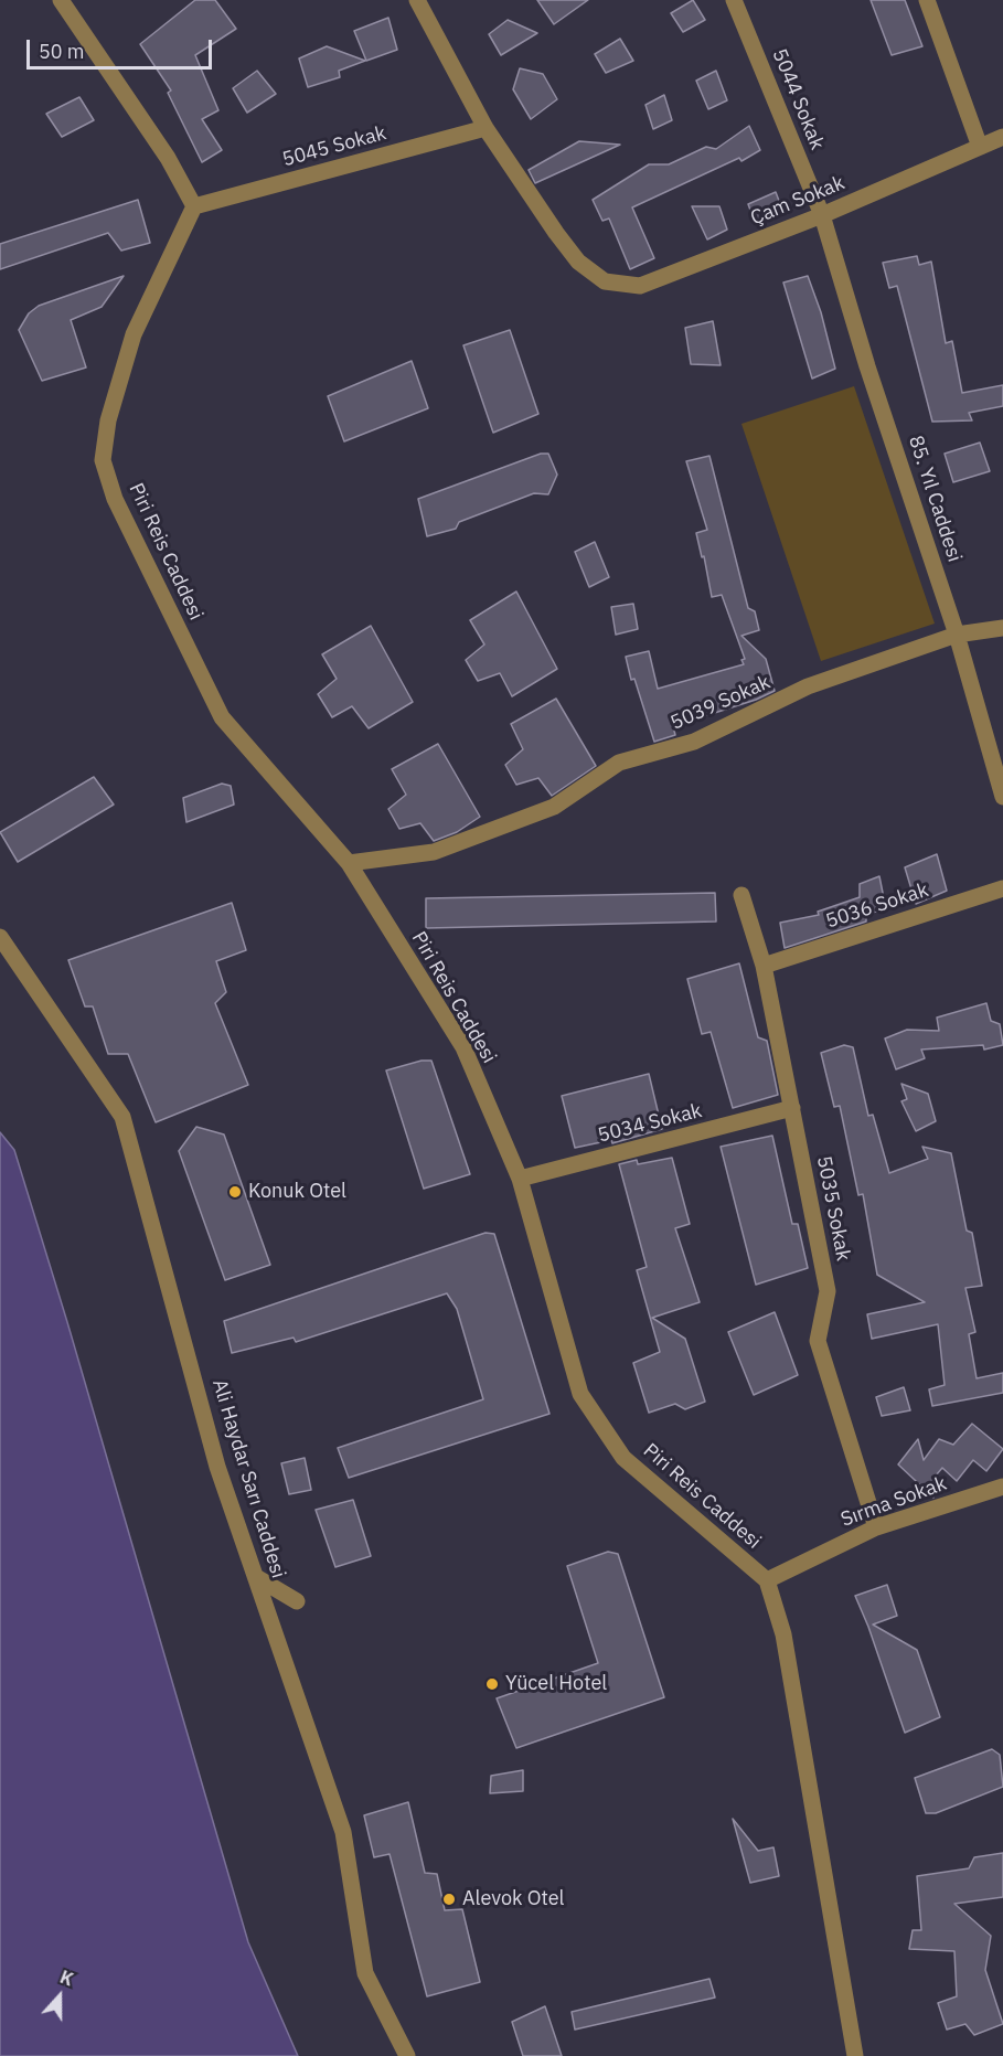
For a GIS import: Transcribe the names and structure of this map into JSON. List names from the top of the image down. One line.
{"streets":{"street":["5044 Sokak","5045 Sokak","Çam Sokak","85. Yıl Caddesi","Piri Reis Caddesi","5039 Sokak","5036 Sokak","5034 Sokak","5035 Sokak","Ali Haydar Sarı Caddesi","Sırma Sokak"]},"crossings":[["5044 Sokak","Çam Sokak"],["5044 Sokak","85. Yıl Caddesi"],["5045 Sokak","Çam Sokak"],["5045 Sokak","Piri Reis Caddesi"],["Çam Sokak","85. Yıl Caddesi"],["85. Yıl Caddesi","5039 Sokak"],["Piri Reis Caddesi","5039 Sokak"],["Piri Reis Caddesi","5034 Sokak"],["Piri Reis Caddesi","Sırma Sokak"],["5036 Sokak","5035 Sokak"],["5034 Sokak","5035 Sokak"],["5035 Sokak","Sırma Sokak"]],"places":["Konuk Otel","Yücel Hotel","Alevok Otel"],"scale_bar":"50 m","north":"top"}
